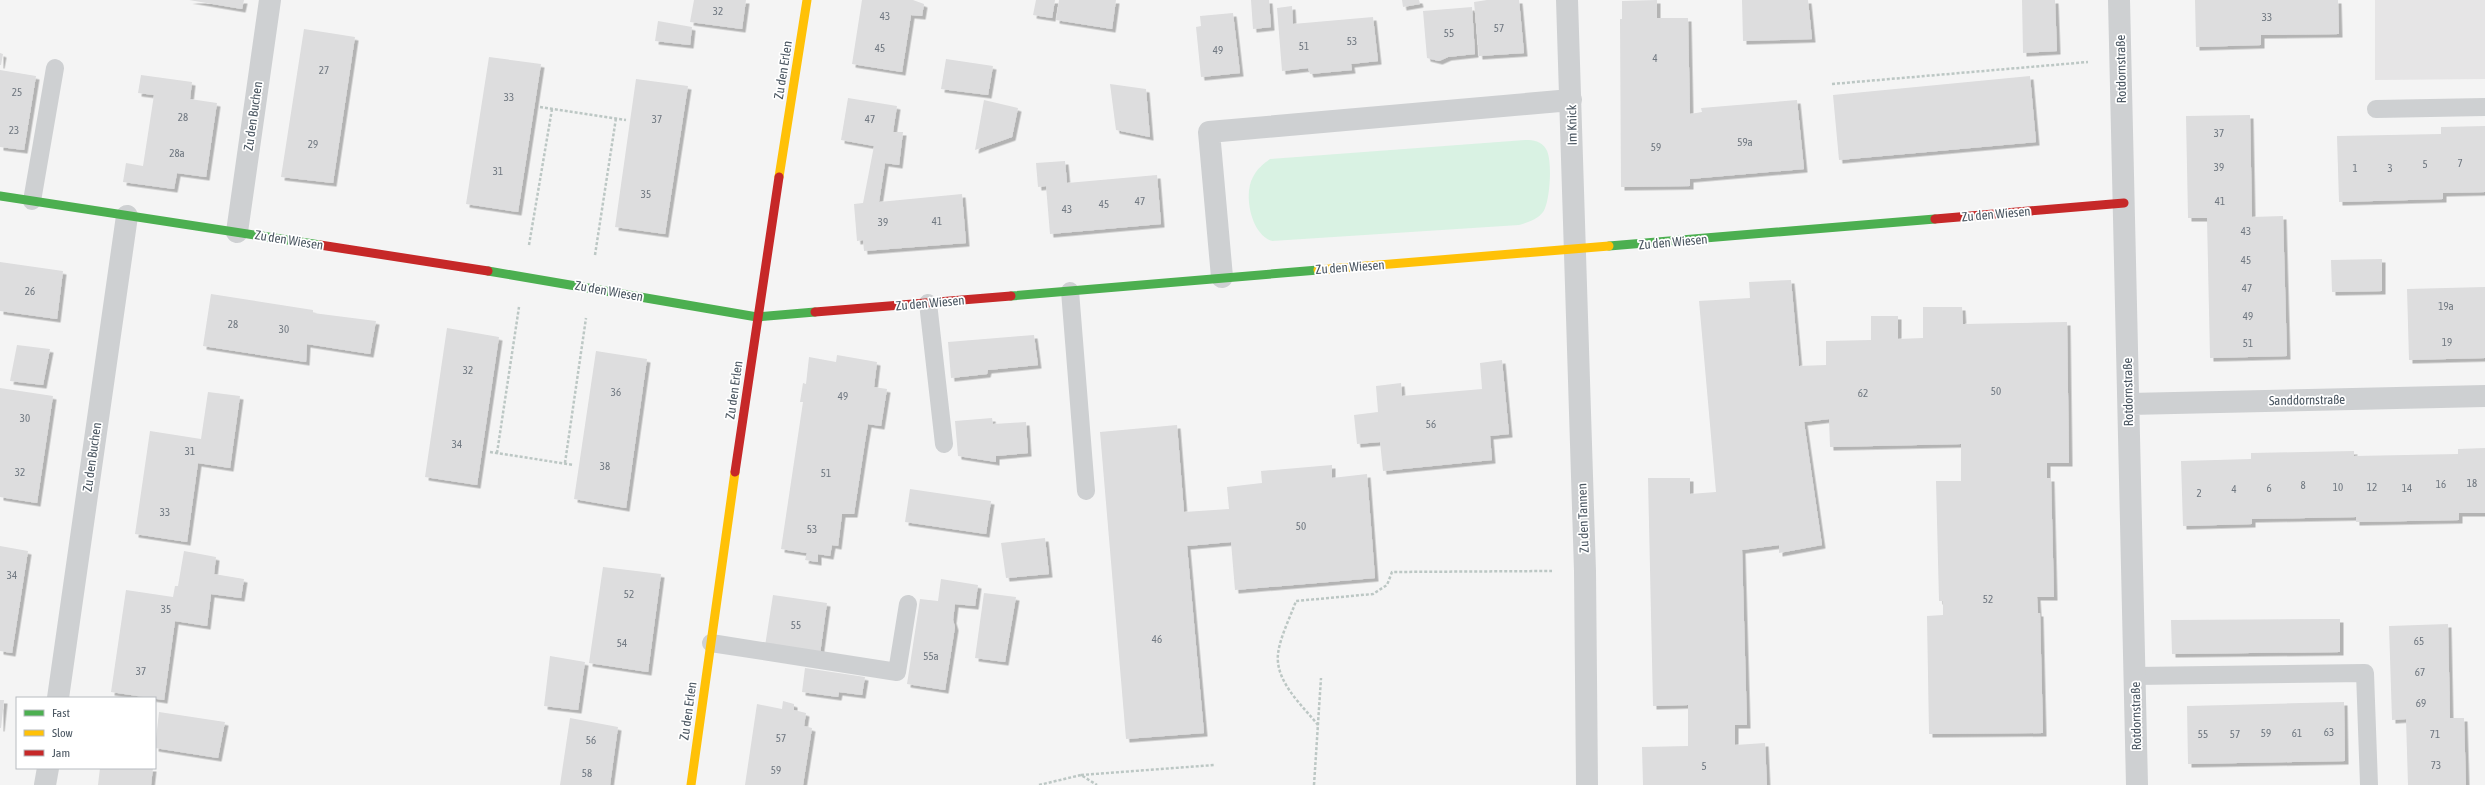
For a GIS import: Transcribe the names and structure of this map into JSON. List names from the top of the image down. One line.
{"streets":{"street":["Rotdornstraße","Zu den Erlen","Zu den Buchen","Im Knick","Zu den Wiesen","Sanddornstraße","Zu den Tannen"]},"crossings":[["Rotdornstraße","Zu den Wiesen"],["Rotdornstraße","Sanddornstraße"],["Zu den Erlen","Zu den Wiesen"],["Zu den Buchen","Zu den Wiesen"],["Im Knick","Zu den Wiesen"],["Im Knick","Zu den Tannen"],["Zu den Wiesen","Zu den Tannen"]],"house_numbers":["32","43","33","57","55","53","51","45","49","4","27","25","33","28","37","47","23","37","59a","29","59","28a","7","5","39","1","3","31","35","47","41","45","43","41","39","43","45","47","26","19a","49","28","30","19","51","32","50","36","62","49","30","56","34","31","38","32","51","18","16","8","10","12","6","14","4","2","33","50","53","34","52","52","35","55","46","65","54","55a","37","67","69","63","59","61","55","57","71","57","56","73","5","59","58"],"legend":["Fast","Slow","Jam"]}
